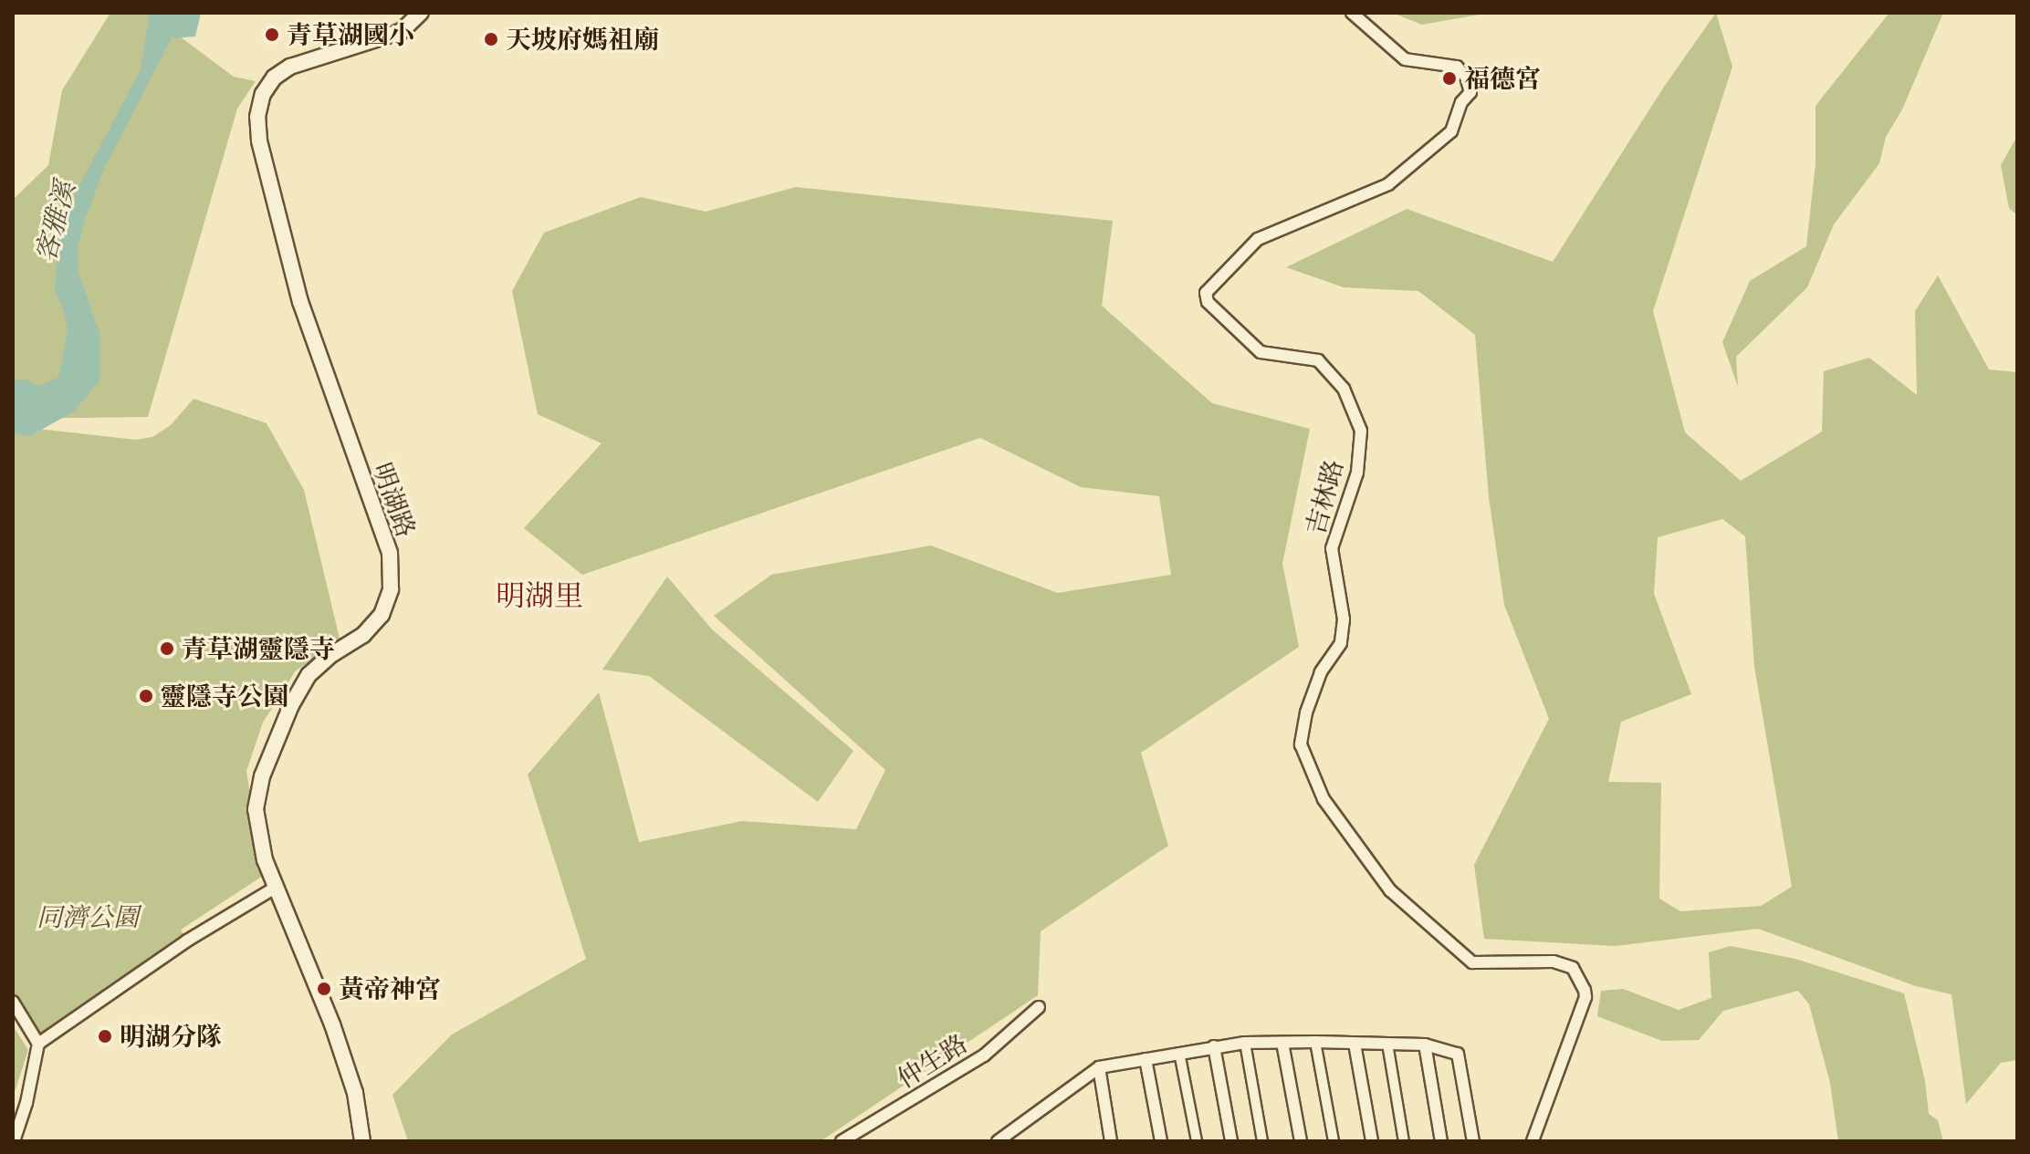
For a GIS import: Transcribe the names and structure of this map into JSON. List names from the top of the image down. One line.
{"streets":{"street":["吉林路","明湖路","仲生路"]},"districts":["明湖里"],"water":["客雅溪"],"parks":["同濟公園"],"places":["青草湖國小","天坡府媽祖廟","福德宮","青草湖靈隱寺","靈隱寺公園","黃帝神宮","明湖分隊"]}
